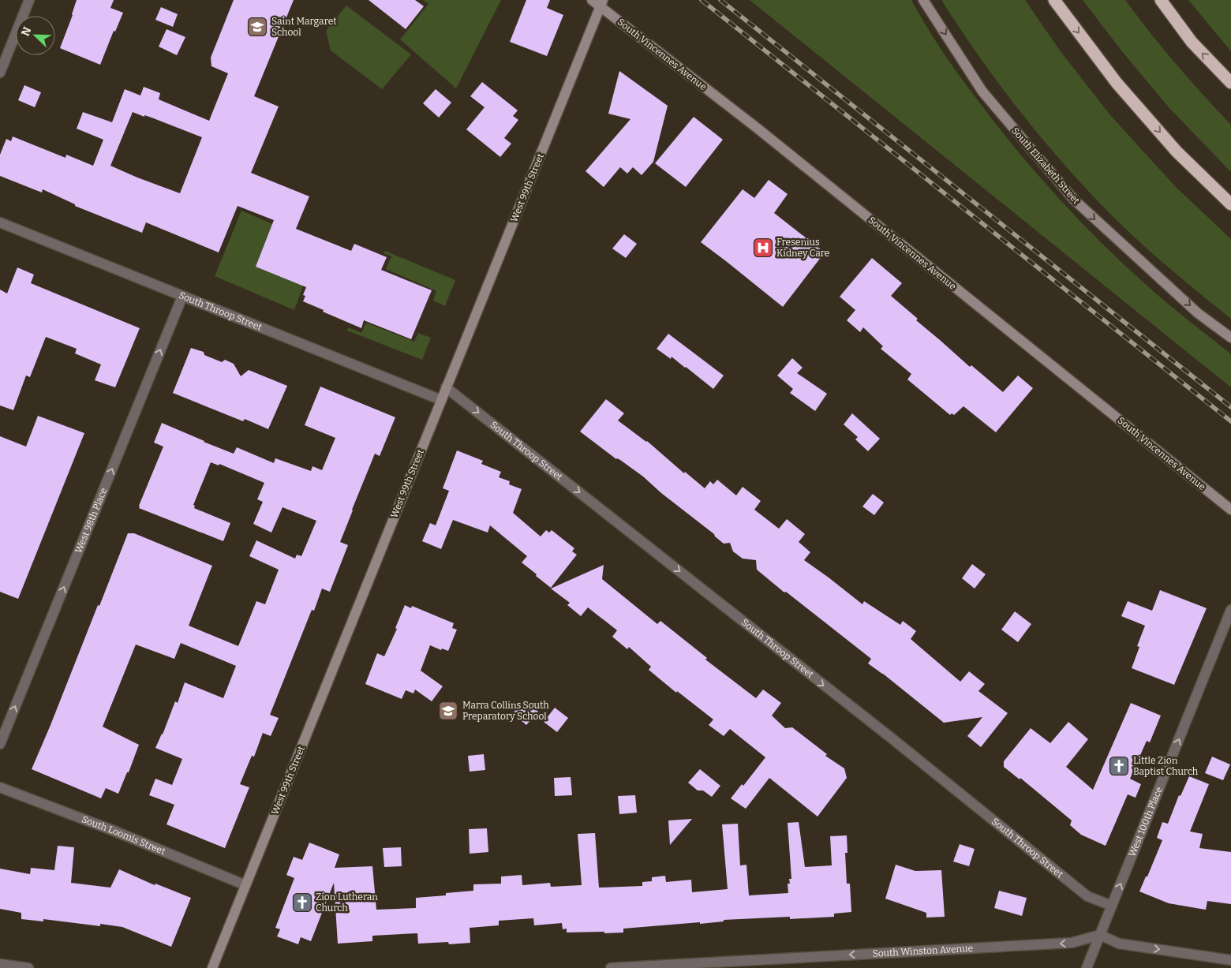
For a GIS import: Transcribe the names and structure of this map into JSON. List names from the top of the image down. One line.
{"streets":{"street":["South Vincennes Avenue","South Elizabeth Street","West 99th Street","South Throop Street","West 98th Place","West 100th Place","South Loomis Street","South Winston Avenue"]},"crossings":[["South Vincennes Avenue","West 99th Street"],["West 99th Street","South Throop Street"],["West 99th Street","South Loomis Street"],["South Throop Street","West 98th Place"],["South Throop Street","West 100th Place"],["West 100th Place","South Winston Avenue"]],"one_way":["South Elizabeth Street","South Throop Street","West 98th Place","West 100th Place","South Winston Avenue"],"places":{"school or university":["Saint Margaret School","Marra Collins South Preparatory School"],"hospital":["Fresenius Kidney Care"],"church":["Little Zion Baptist Church","Zion Lutheran Church"]},"north":"top left"}
